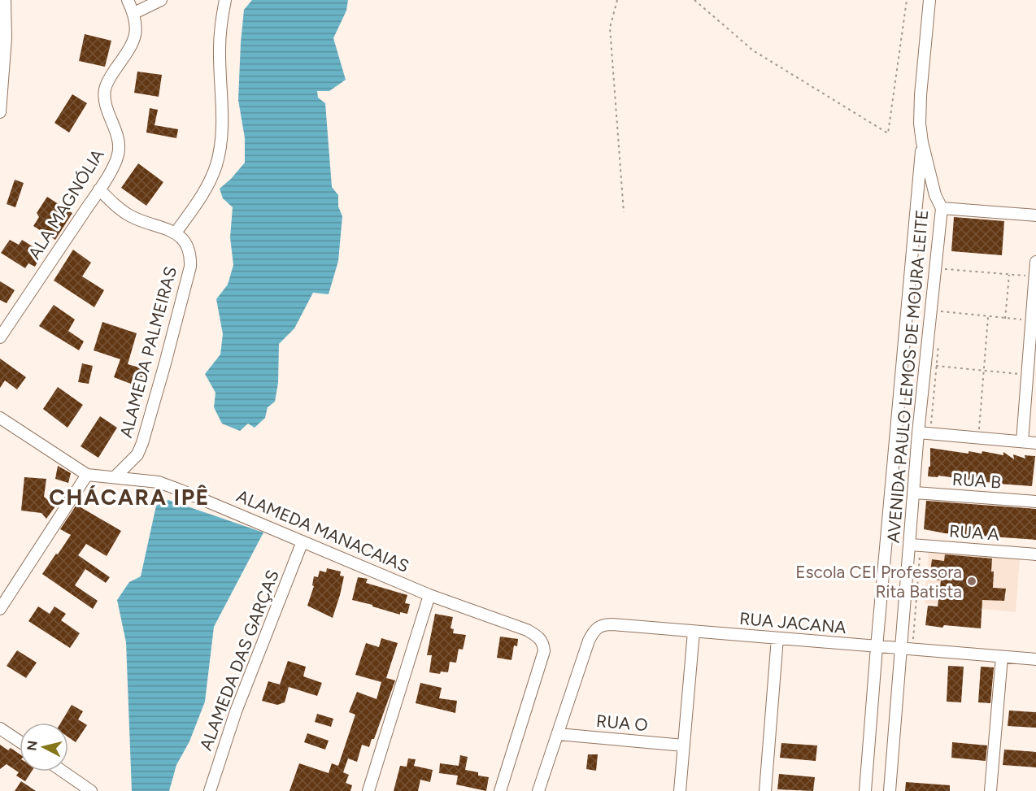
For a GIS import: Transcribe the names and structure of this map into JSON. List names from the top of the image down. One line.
{"streets":{"street":["ALA MAGNÓLIA","ALAMEDA PALMEIRAS","AVENIDA PAULO LEMOS DE MOURA LEITE","RUA B","ALAMEDA MANACAIAS","RUA A","RUA JACANA","ALAMEDA DAS GARÇAS","RUA O"]},"crossings":[["ALAMEDA PALMEIRAS","ALAMEDA MANACAIAS"],["AVENIDA PAULO LEMOS DE MOURA LEITE","RUA B"],["AVENIDA PAULO LEMOS DE MOURA LEITE","RUA A"],["AVENIDA PAULO LEMOS DE MOURA LEITE","RUA JACANA"],["ALAMEDA MANACAIAS","ALAMEDA DAS GARÇAS"],["RUA JACANA","RUA O"]],"districts":["CHÁCARA IPÊ"],"places":["Escola CEI Professora Rita Batista"],"north":"left"}
